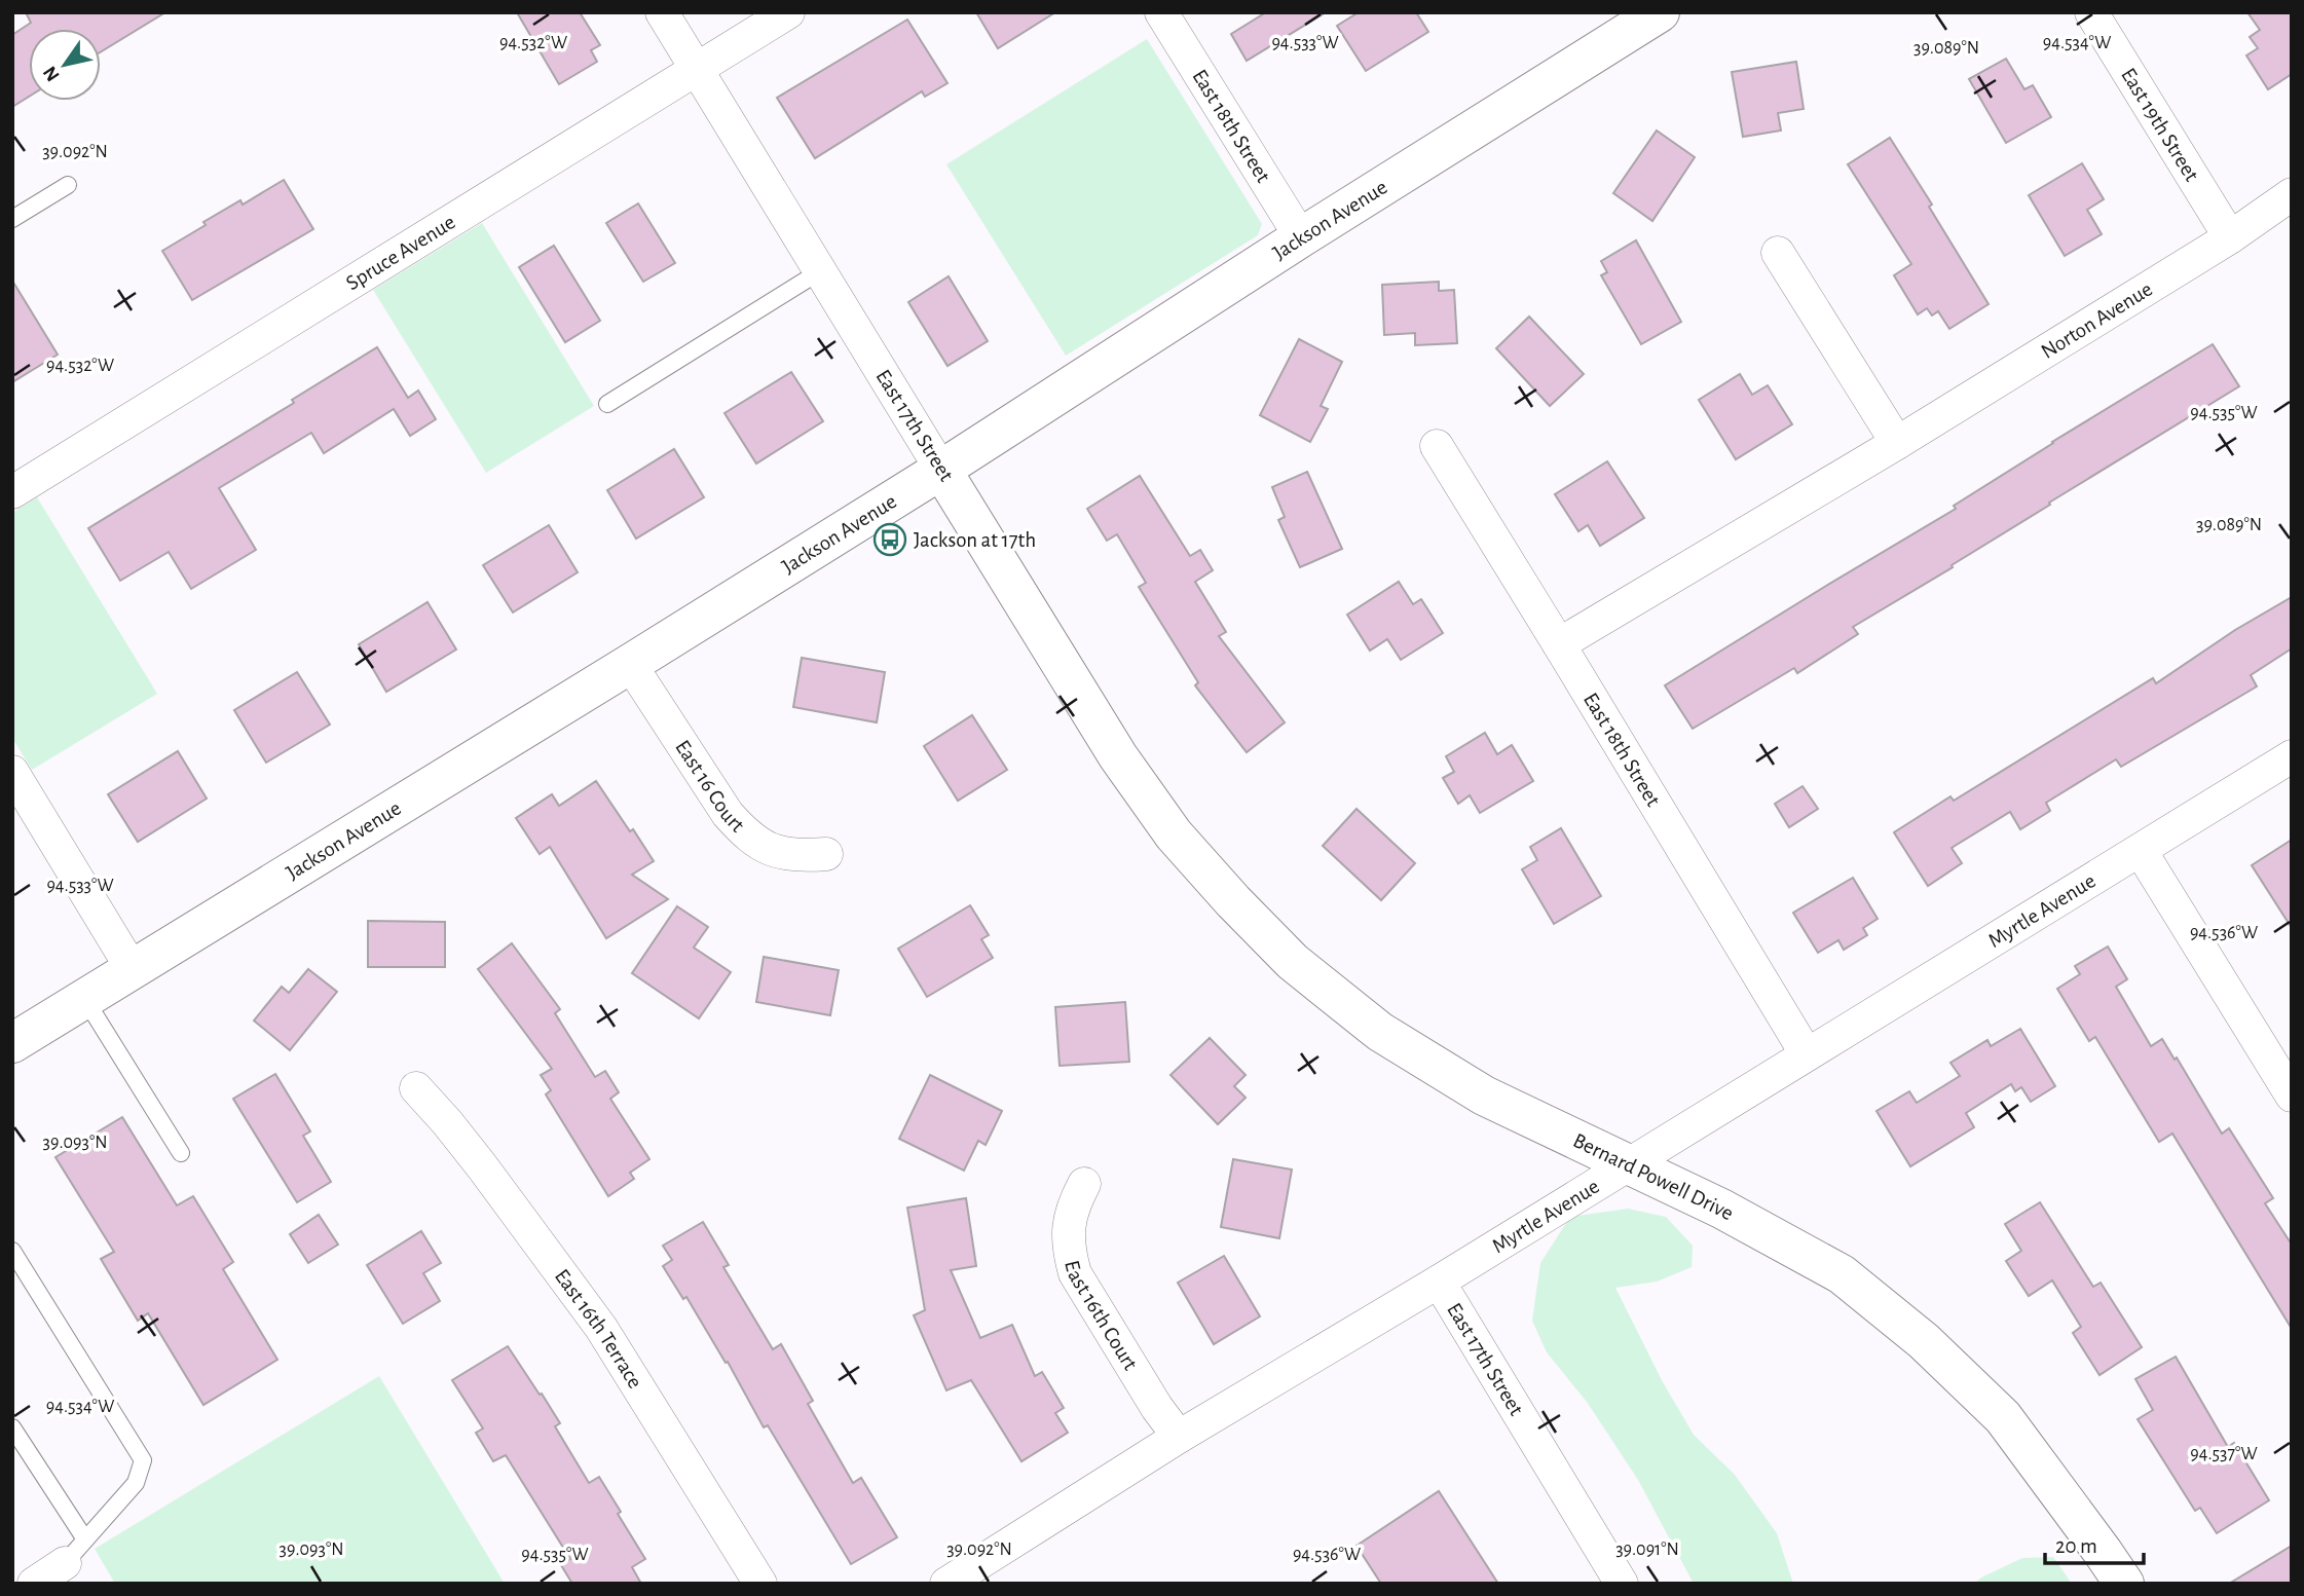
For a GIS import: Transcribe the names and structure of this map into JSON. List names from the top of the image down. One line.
{"streets":{"street":["East 19th Street","East 18th Street","Jackson Avenue","Spruce Avenue","Norton Avenue","East 17th Street","East 16 Court","Myrtle Avenue","Bernard Powell Drive","East 16th Court","East 16th Terrace"]},"crossings":[["East 19th Street","Norton Avenue"],["East 18th Street","Jackson Avenue"],["East 18th Street","Norton Avenue"],["East 18th Street","Myrtle Avenue"],["Jackson Avenue","East 17th Street"],["Jackson Avenue","East 16 Court"],["Spruce Avenue","East 17th Street"],["East 17th Street","Myrtle Avenue"],["East 17th Street","Bernard Powell Drive"],["Myrtle Avenue","Bernard Powell Drive"],["Myrtle Avenue","East 16th Court"]],"places":{"bus stop":["Jackson at 17th"]},"scale_bar":"20 m","north":"bottom left","coordinates":["94.532°W","94.533°W","94.534°W","39.089°N","39.092°N","94.535°W","94.536°W","39.093°N","94.537°W","39.091°N"]}
